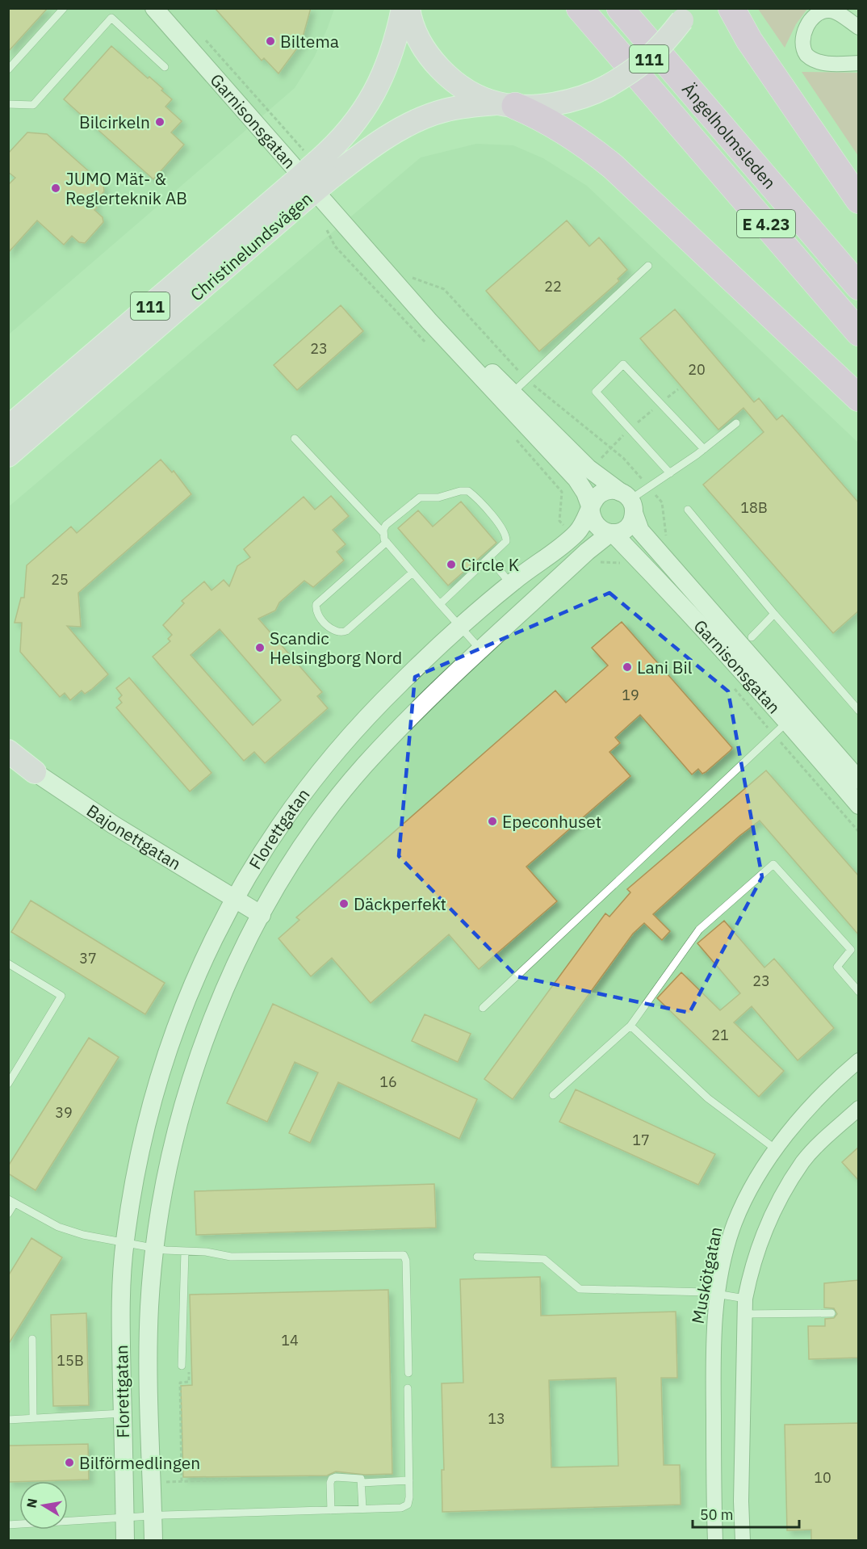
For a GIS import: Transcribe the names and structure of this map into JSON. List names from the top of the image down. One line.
{"streets":{"highway":["Ängelholmsleden","E 4.23"],"main road":["111","Christinelundsvägen"],"street":["Garnisonsgatan","Florettgatan","Bajonettgatan","Muskötgatan"]},"crossings":[["111","Christinelundsvägen"],["Garnisonsgatan","Florettgatan"],["Florettgatan","Bajonettgatan"]],"places":["Biltema","Bilcirkeln","JUMO Mät- & Reglerteknik AB","Circle K","Scandic Helsingborg Nord","Lani Bil","Epeconhuset","Däckperfekt","Bilförmedlingen"],"house_numbers":["22","23","20","18B","25","19","37","23","21","16","39","17","14","15B","13","10"],"scale_bar":"50 m","north":"left"}
